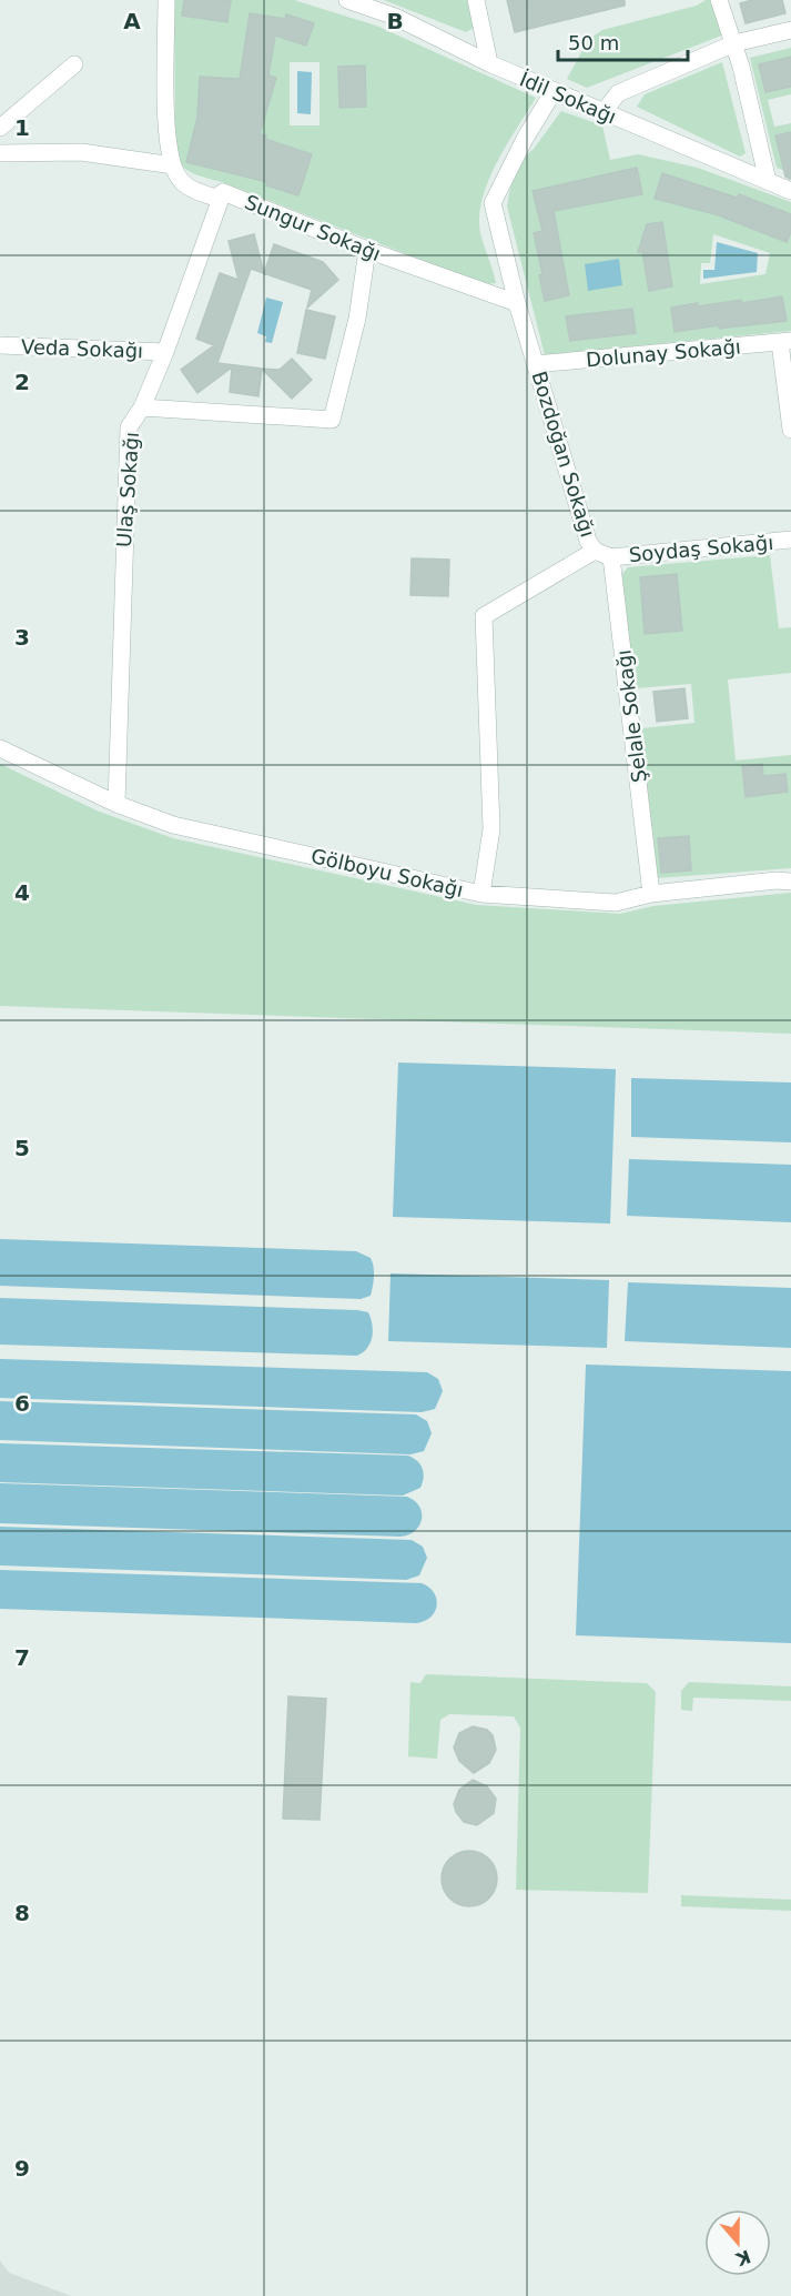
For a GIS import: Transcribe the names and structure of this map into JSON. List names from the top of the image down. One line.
{"streets":{"street":["İdil Sokağı","Sungur Sokağı","Veda Sokağı","Dolunay Sokağı","Bozdoğan Sokağı","Ulaş Sokağı","Soydaş Sokağı","Şelale Sokağı","Gölboyu Sokağı"]},"crossings":[["İdil Sokağı","Bozdoğan Sokağı"],["Sungur Sokağı","Bozdoğan Sokağı"],["Sungur Sokağı","Ulaş Sokağı"],["Veda Sokağı","Ulaş Sokağı"],["Dolunay Sokağı","Bozdoğan Sokağı"],["Bozdoğan Sokağı","Gölboyu Sokağı"],["Ulaş Sokağı","Gölboyu Sokağı"],["Soydaş Sokağı","Şelale Sokağı"],["Şelale Sokağı","Gölboyu Sokağı"]],"scale_bar":"50 m","north":"bottom","grid":{"columns":["A","B"],"rows":["1","2","3","4","5","6","7","8","9"]}}
